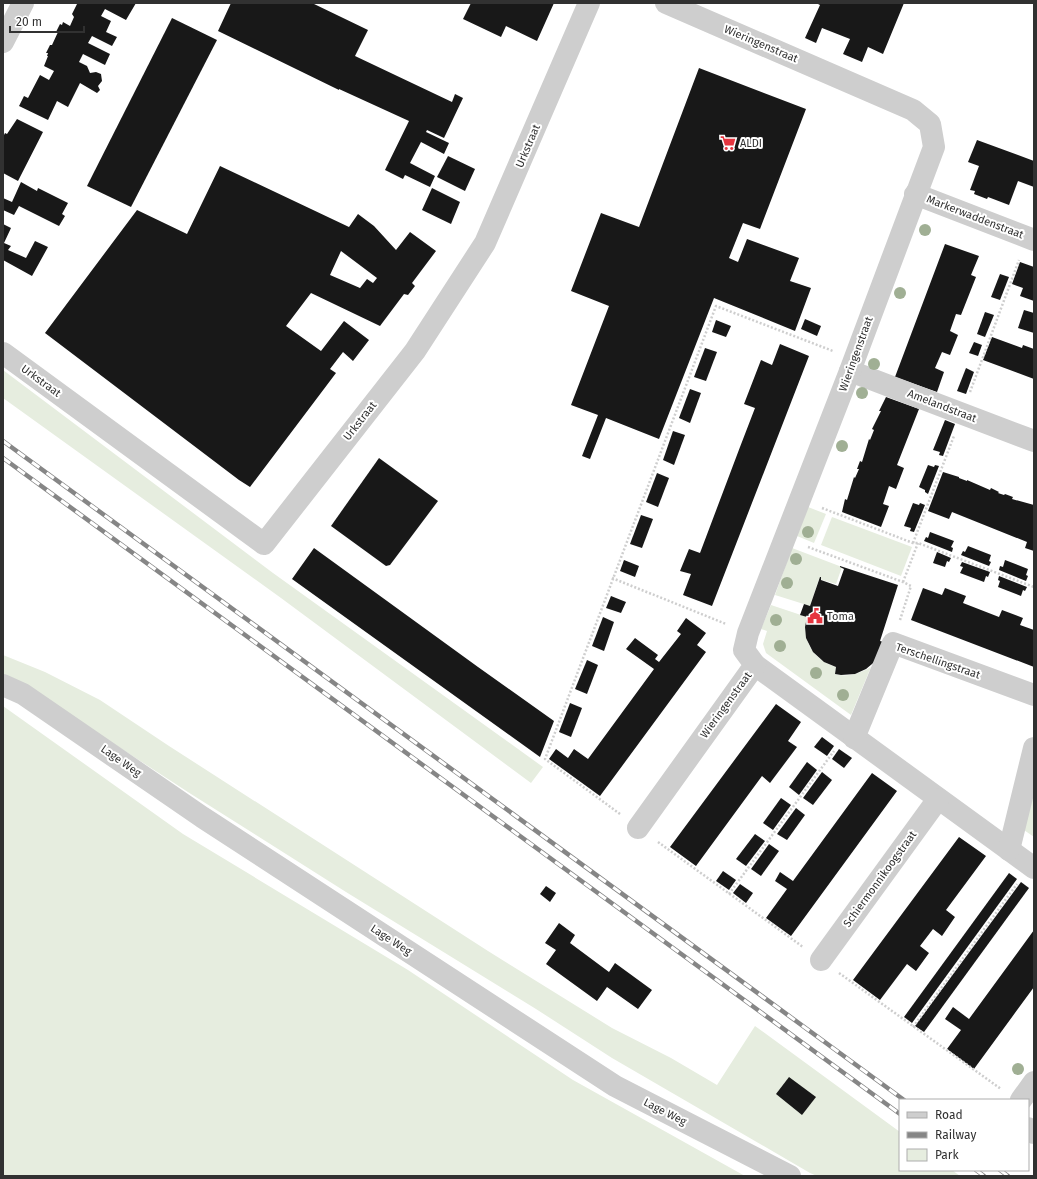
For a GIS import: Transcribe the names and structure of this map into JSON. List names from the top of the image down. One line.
{"streets":{"street":["Wieringenstraat","Urkstraat","Markerwaddenstraat","Amelandstraat","Terschellingstraat","Lage Weg","Schiermonnikoogstraat"]},"crossings":[["Wieringenstraat","Markerwaddenstraat"],["Wieringenstraat","Amelandstraat"]],"places":{"supermarket":["ALDI"],"public building":["Toma"]},"legend":["Road","Railway","Park"],"scale_bar":"20 m"}
